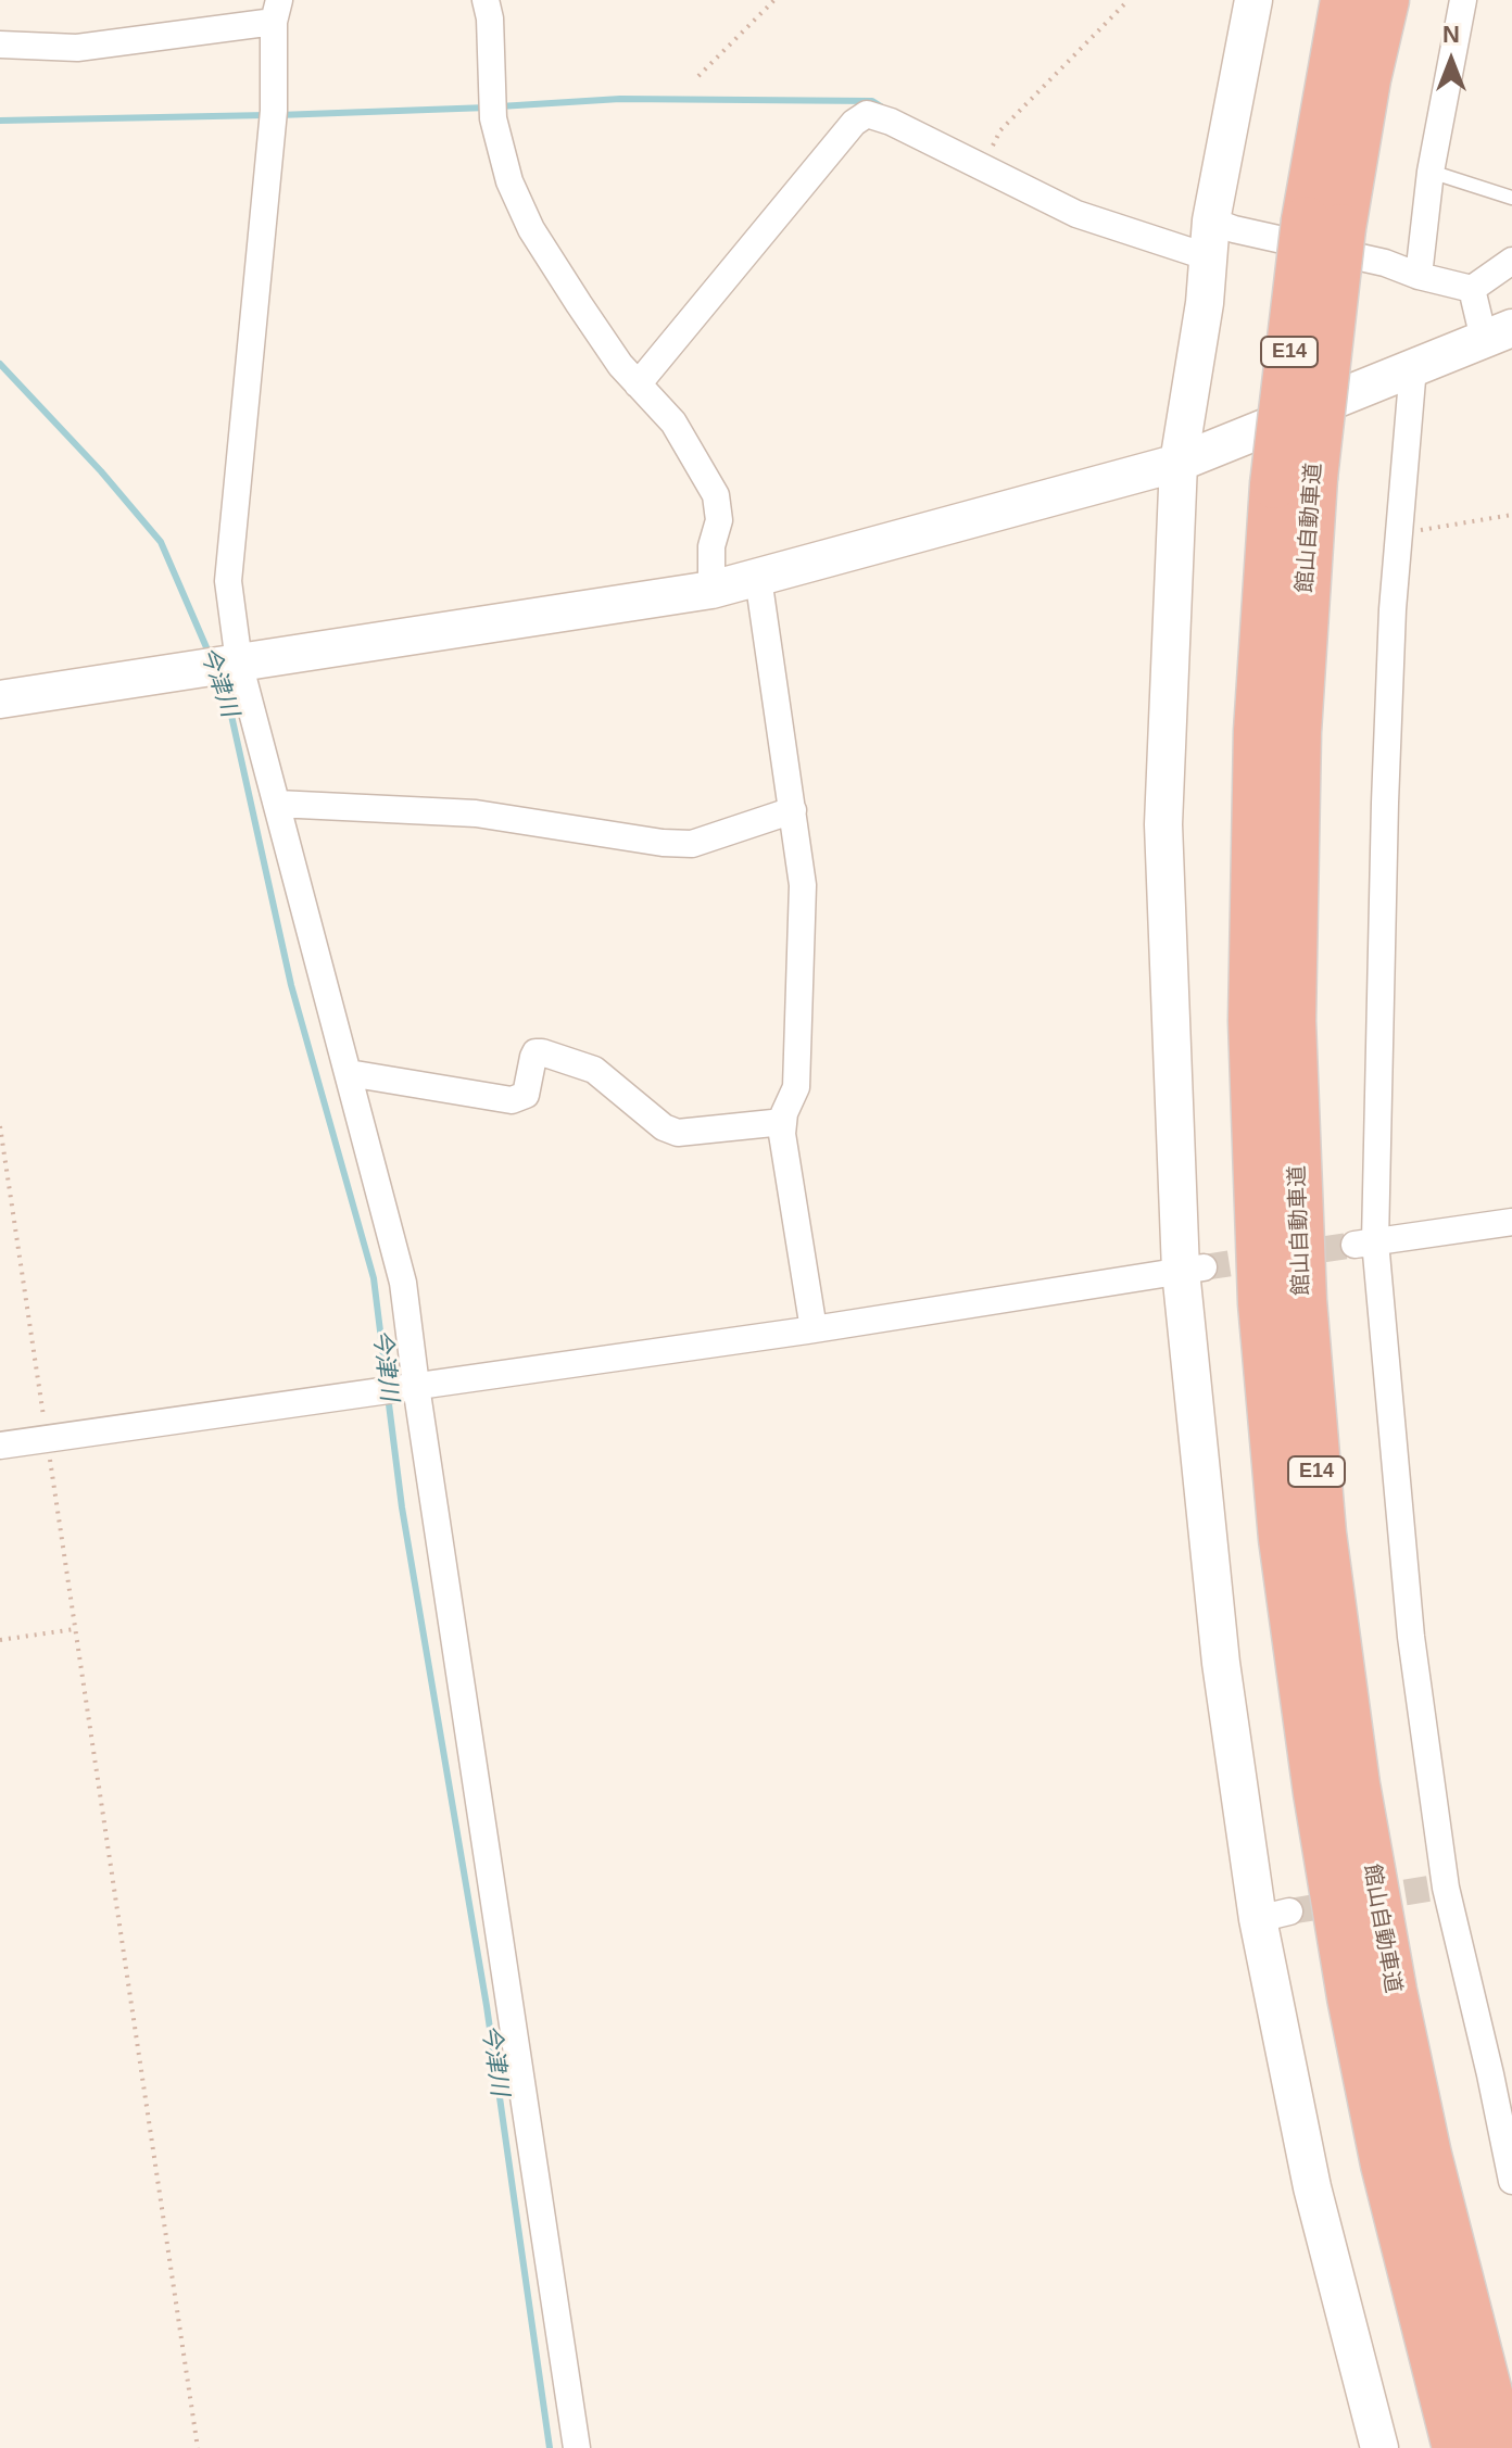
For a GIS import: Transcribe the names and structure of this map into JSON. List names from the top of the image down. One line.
{"streets":{"highway":["E14","館山自動車道"]},"water":["今津川"],"north":"top"}
